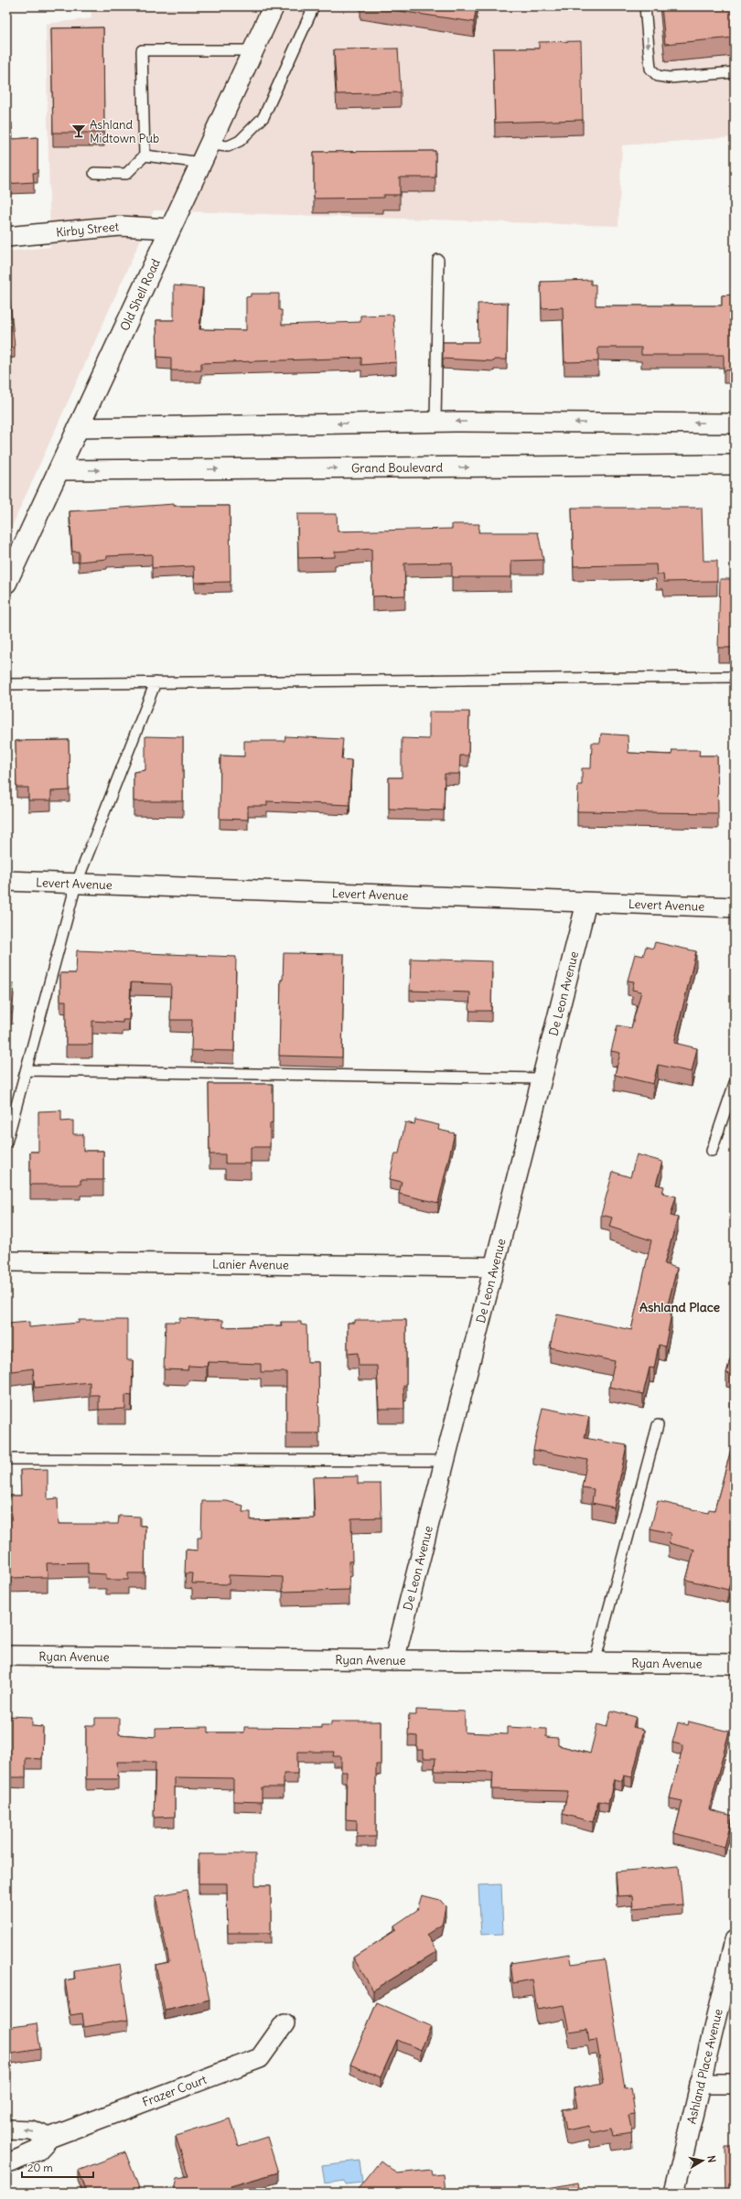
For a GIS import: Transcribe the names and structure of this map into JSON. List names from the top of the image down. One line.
{"streets":{"street":["Kirby Street","Old Shell Road","Grand Boulevard","Levert Avenue","De Leon Avenue","Lanier Avenue","Ryan Avenue","Ashland Place Avenue","Frazer Court"]},"crossings":[["Kirby Street","Old Shell Road"],["Old Shell Road","Grand Boulevard"],["Levert Avenue","De Leon Avenue"],["De Leon Avenue","Lanier Avenue"],["De Leon Avenue","Ryan Avenue"]],"districts":["Ashland Place"],"places":{"bar":["Ashland Midtown Pub"]},"scale_bar":"20 m","north":"right"}
